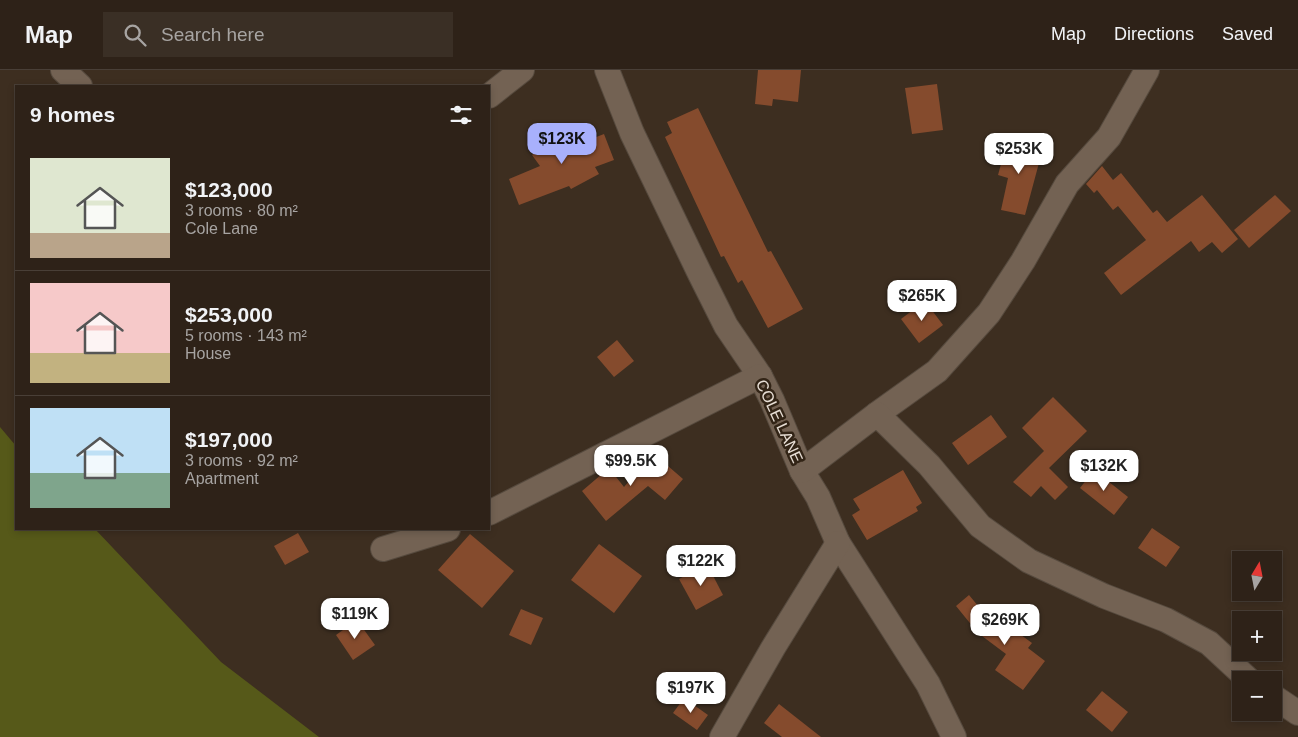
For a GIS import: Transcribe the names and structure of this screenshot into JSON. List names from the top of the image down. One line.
{"streets":{"street":["COLE LANE"]},"north":"top","page":{"header":"Map","search":"Search here","nav":["Map","Directions","Saved"],"heading":"9 homes","price":["$123K","$253K","$265K","$99.5K","$132K","$122K","$119K","$269K","$197K"],"list":[{"name":"$123,000","note":"3 rooms · 80 m² · Cole Lane"},{"name":"$253,000","note":"5 rooms · 143 m² · House"},{"name":"$197,000","note":"3 rooms · 92 m² · Apartment"}],"map_buttons":["+","−"]}}
